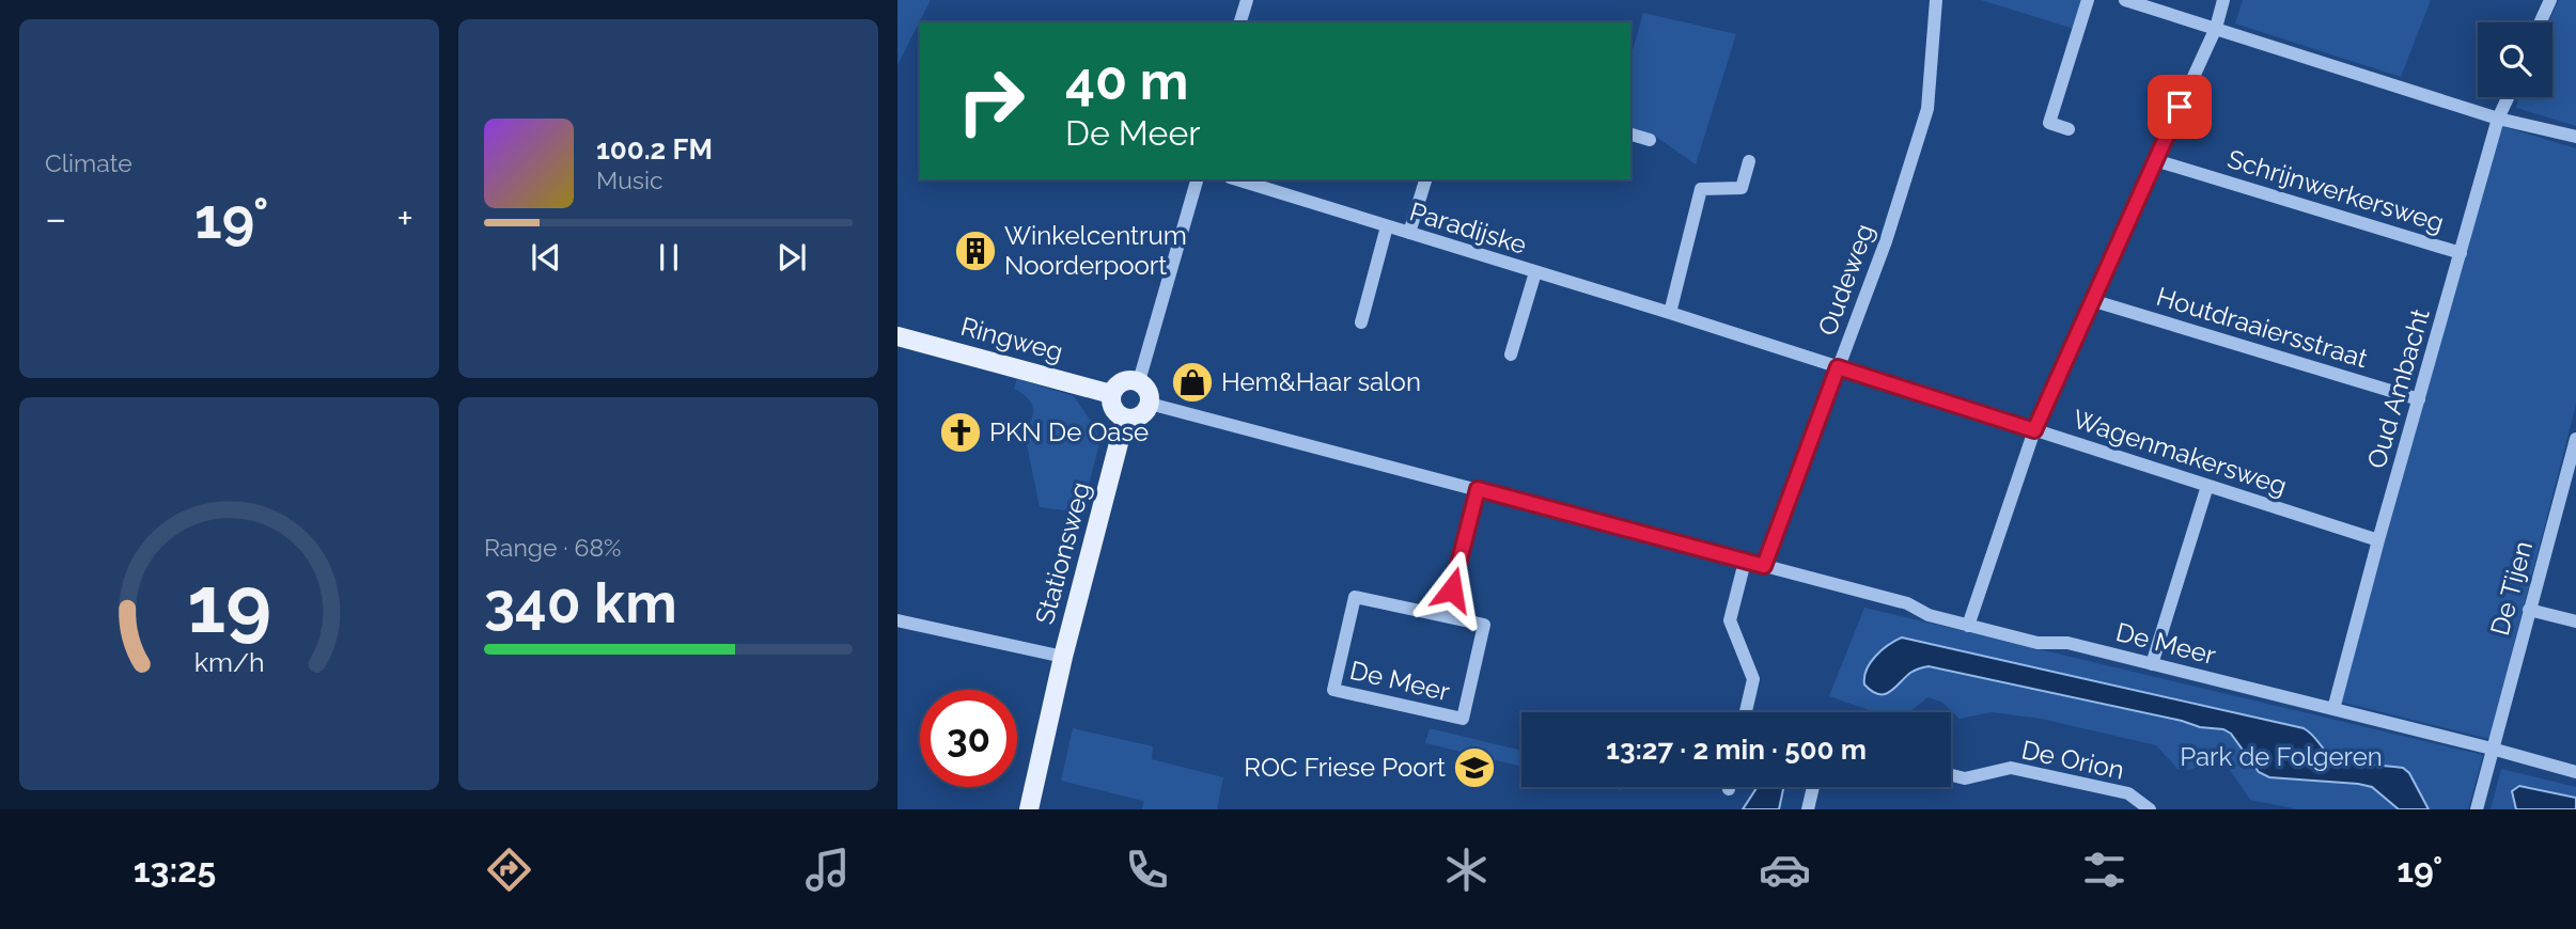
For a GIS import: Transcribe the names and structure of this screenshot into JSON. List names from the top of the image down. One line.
{"streets":{"main road":["Ringweg","Stationsweg"],"street":["Schrijnwerkersweg","Paradijske","Oudeweg","Houtdraaiersstraat","Oud Ambacht","Wagenmakersweg","De Tijen","De Meer","De Orion"]},"crossings":[["Schrijnwerkersweg","Oud Ambacht"],["Paradijske","Oudeweg"],["Paradijske","Wagenmakersweg"],["Oudeweg","Wagenmakersweg"],["Oudeweg","De Meer"],["Houtdraaiersstraat","Oud Ambacht"],["Ringweg","Stationsweg"],["Ringweg","De Meer"],["Oud Ambacht","Wagenmakersweg"],["Oud Ambacht","De Meer"],["Stationsweg","De Meer"],["De Tijen","De Meer"]],"parks":["Park de Folgeren"],"places":{"building":["Winkelcentrum Noorderpoort"],"shop":["Hem&Haar salon"],"church":["PKN De Oase"],"school or university":["ROC Friese Poort"]},"page":{"tile":["Climate",["Range · 68%","340 km"]],"turn":["40 m","De Meer"],"song":["100.2 FM","Music"],"heat":["−","19°","+"],"limit":"30","trip":"13:27 · 2 min · 500 m","tabs":["13:25","19°"],"gauge":["19","km/h"]}}
